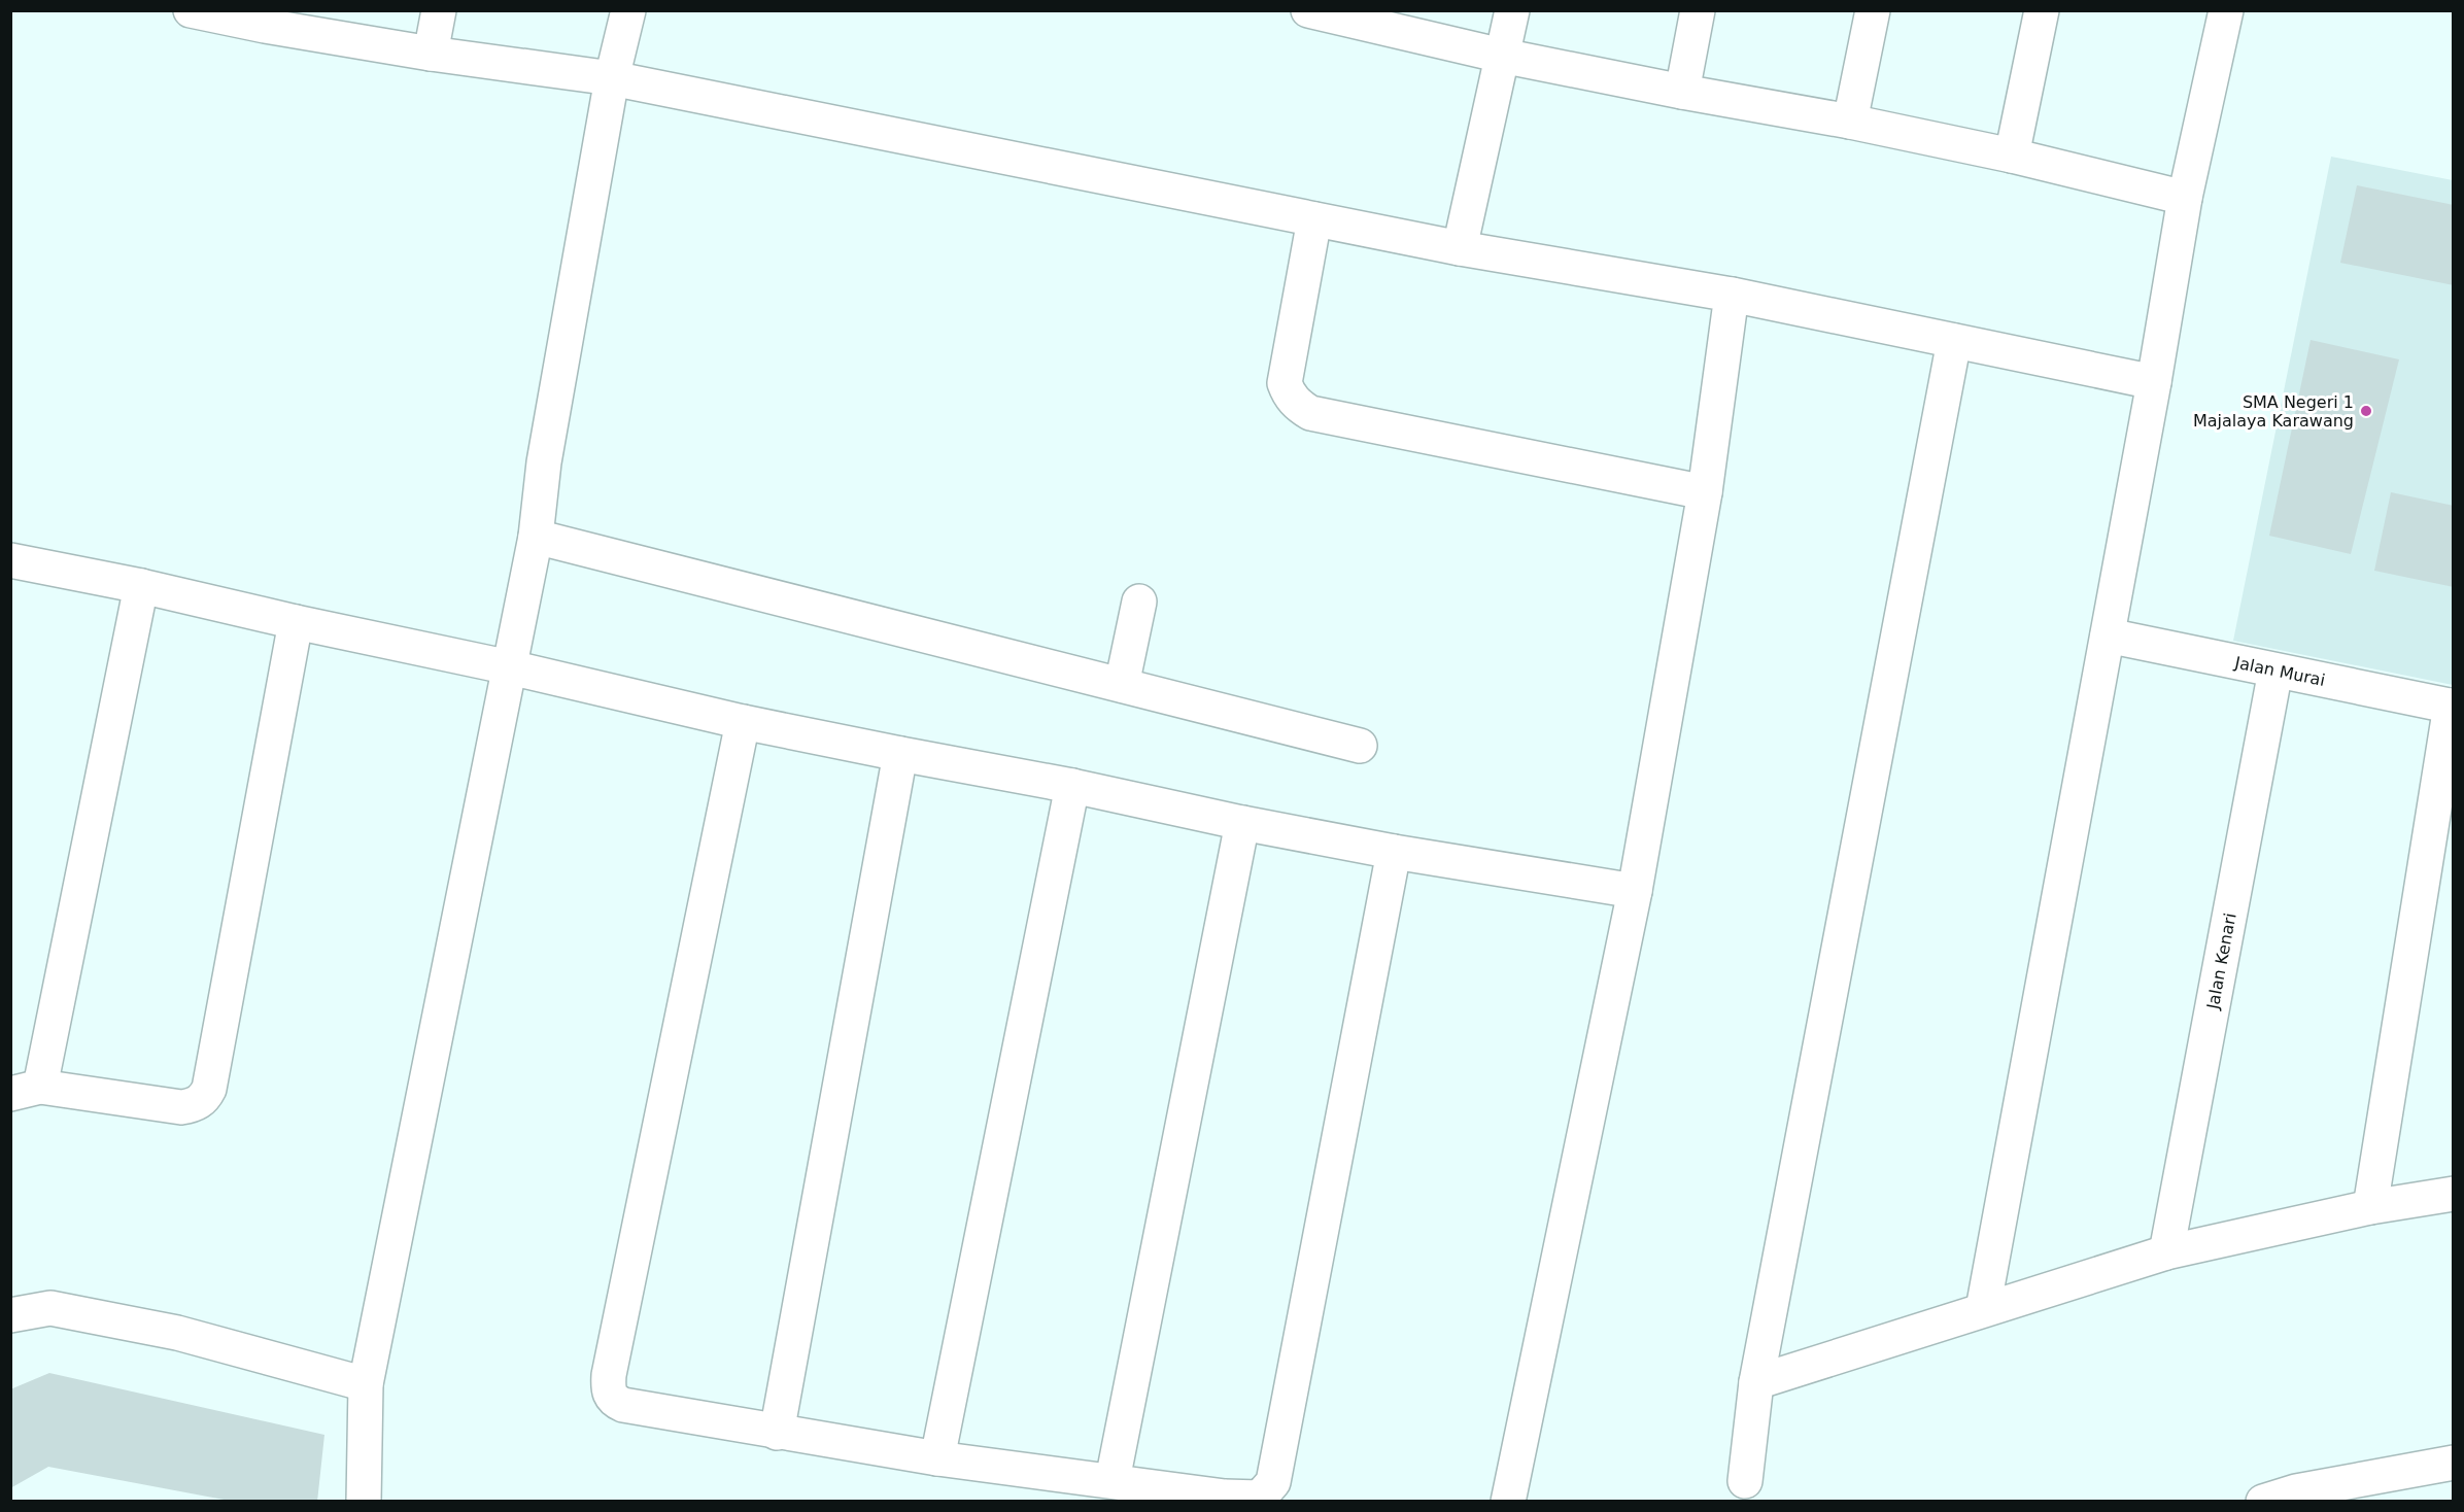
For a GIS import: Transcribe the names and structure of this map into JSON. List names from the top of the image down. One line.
{"streets":{"street":["Jalan Murai","Jalan Kenari"]},"crossings":[["Jalan Murai","Jalan Kenari"]],"places":["SMA Negeri 1 Majalaya Karawang"]}
